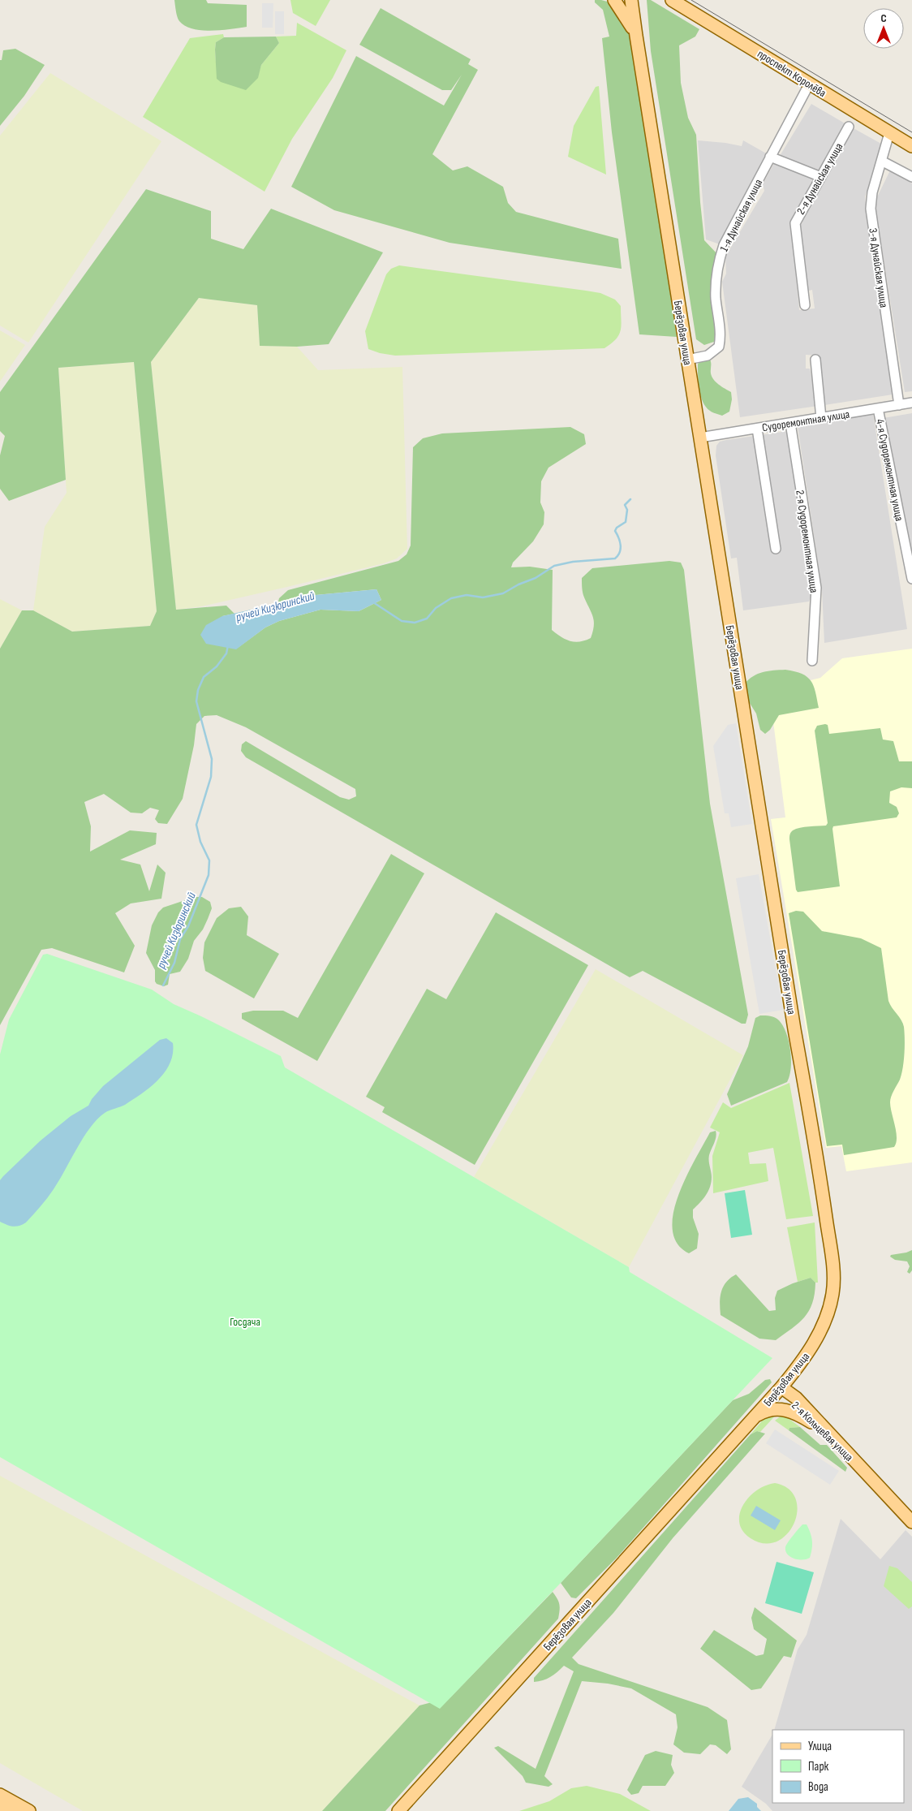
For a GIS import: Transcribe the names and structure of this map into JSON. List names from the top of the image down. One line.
{"streets":{"main road":["проспект Королёва","Берёзовая улица","2-я Кольцевая улица"],"street":["2-я Дунайская улица","1-я Дунайская улица","3-я Дунайская улица","Судоремонтная улица","4-я Судоремонтная улица","2-я Судоремонтная улица"]},"crossings":[["проспект Королёва","1-я Дунайская улица"],["проспект Королёва","3-я Дунайская улица"],["1-я Дунайская улица","Берёзовая улица"],["3-я Дунайская улица","Судоремонтная улица"],["Берёзовая улица","Судоремонтная улица"],["Берёзовая улица","2-я Кольцевая улица"],["Судоремонтная улица","4-я Судоремонтная улица"],["Судоремонтная улица","2-я Судоремонтная улица"]],"water":["ручей Кизюринский"],"parks":["Госдача"],"legend":["Улица","Парк","Вода"],"north":"top"}
